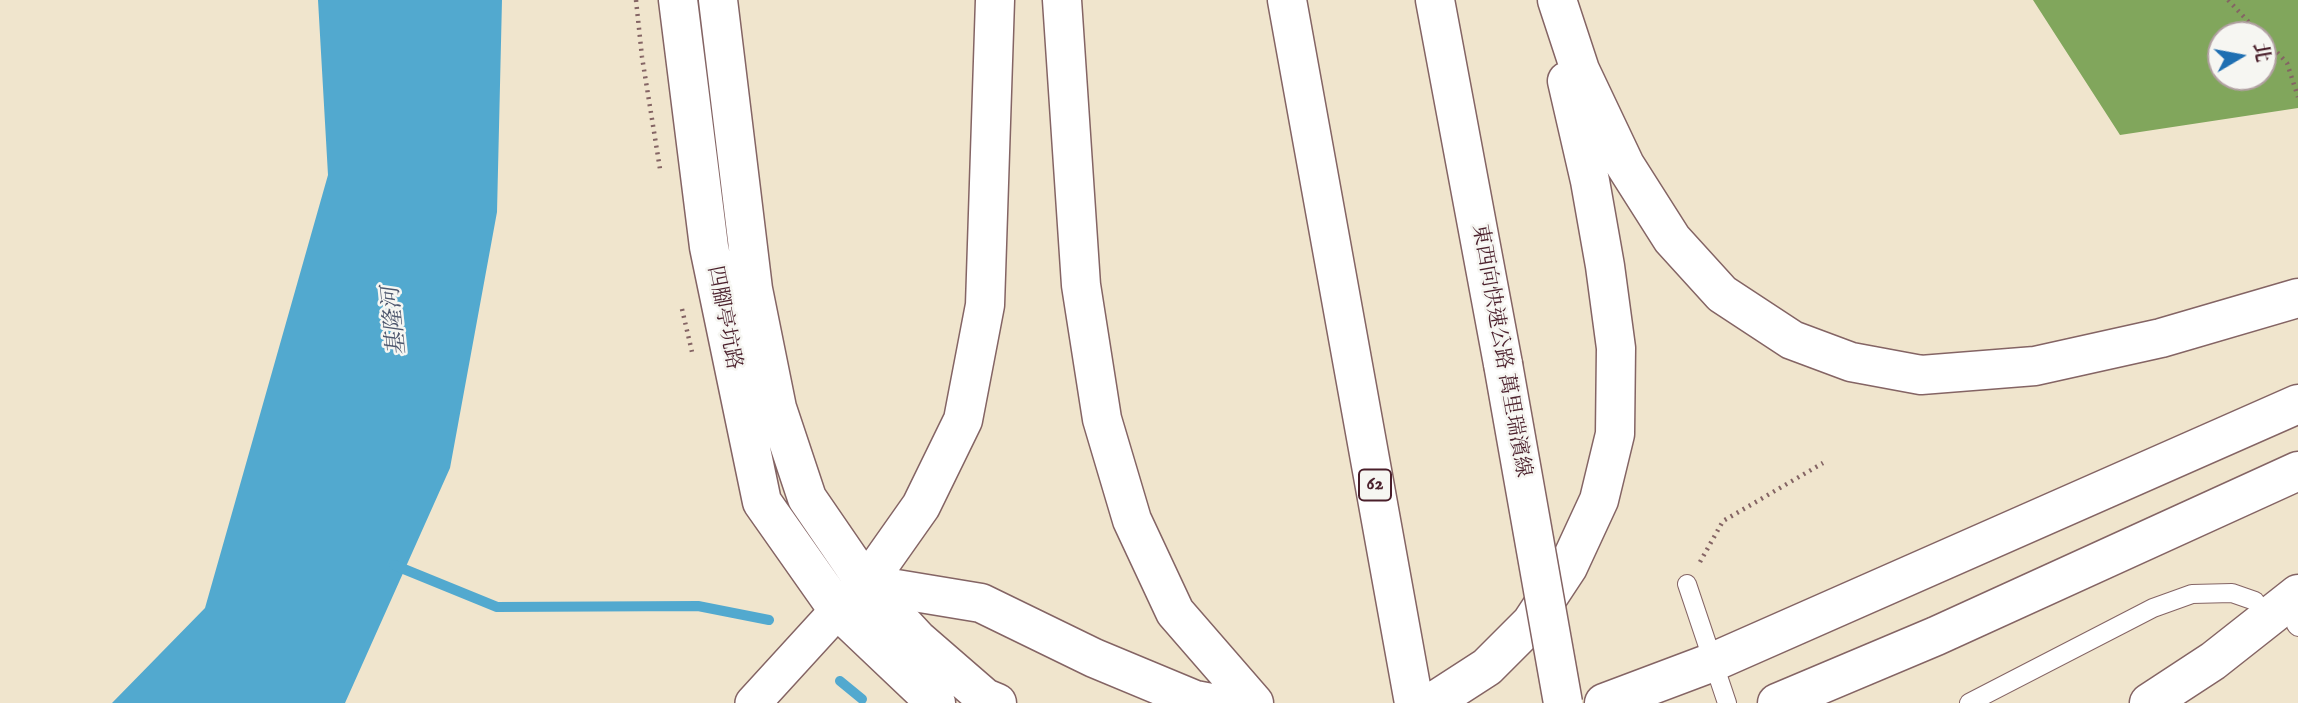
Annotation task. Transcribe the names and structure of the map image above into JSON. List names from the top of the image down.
{
  "streets": {
    "main road": ["四腳亭坑路", "東西向快速公路 萬里瑞濱線", "62"]
  },
  "water": ["基隆河"],
  "north": "right"
}
